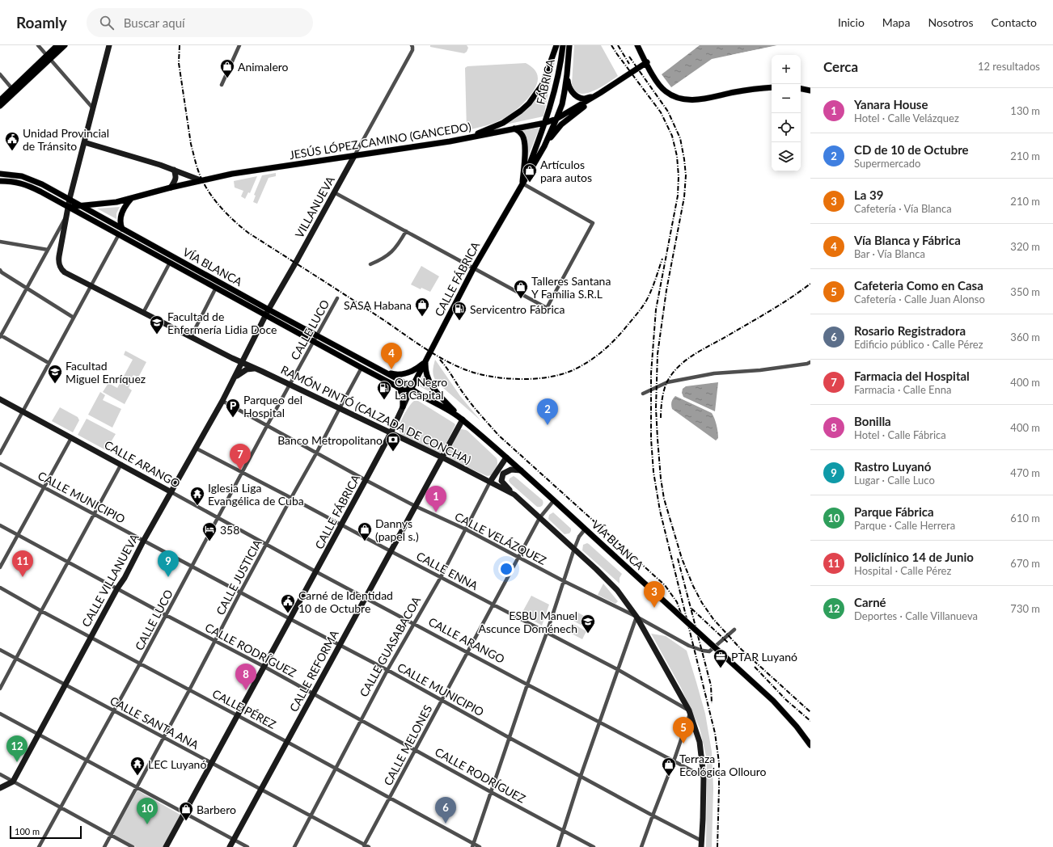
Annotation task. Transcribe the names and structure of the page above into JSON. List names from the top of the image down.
{
  "streets": {
    "main road": [
      "FÁBRICA",
      "JESÚS LÓPEZ CAMINO (GANCEDO)",
      "VÍA BLANCA",
      "CALLE FÁBRICA"
    ],
    "street": [
      "VILLANUEVA",
      "CALLE LUCO",
      "RAMÓN PINTÓ (CALZADA DE CONCHA)",
      "CALLE ARANGO",
      "CALLE MUNICIPIO",
      "CALLE VELÁZQUEZ",
      "CALLE ENNA",
      "CALLE JUSTICIA",
      "CALLE VILLANUEVA",
      "CALLE GUASABACOA",
      "CALLE RODRÍGUEZ",
      "CALLE REFORMA",
      "CALLE PÉREZ",
      "CALLE SANTA ANA",
      "CALLE MELONES"
    ]
  },
  "crossings": [
    ["FÁBRICA", "JESÚS LÓPEZ CAMINO (GANCEDO)"],
    ["FÁBRICA", "CALLE FÁBRICA"],
    ["JESÚS LÓPEZ CAMINO (GANCEDO)", "VILLANUEVA"],
    ["JESÚS LÓPEZ CAMINO (GANCEDO)", "CALLE FÁBRICA"],
    ["VILLANUEVA", "VÍA BLANCA"],
    ["VILLANUEVA", "RAMÓN PINTÓ (CALZADA DE CONCHA)"],
    ["VILLANUEVA", "CALLE VILLANUEVA"],
    ["VÍA BLANCA", "CALLE FÁBRICA"],
    ["VÍA BLANCA", "CALLE LUCO"],
    ["VÍA BLANCA", "RAMÓN PINTÓ (CALZADA DE CONCHA)"],
    ["VÍA BLANCA", "CALLE JUSTICIA"],
    ["VÍA BLANCA", "CALLE GUASABACOA"],
    ["VÍA BLANCA", "CALLE REFORMA"],
    ["VÍA BLANCA", "CALLE MELONES"],
    ["CALLE FÁBRICA", "RAMÓN PINTÓ (CALZADA DE CONCHA)"],
    ["CALLE FÁBRICA", "CALLE ARANGO"],
    ["CALLE FÁBRICA", "CALLE MUNICIPIO"],
    ["CALLE FÁBRICA", "CALLE VELÁZQUEZ"],
    ["CALLE FÁBRICA", "CALLE ENNA"],
    ["CALLE FÁBRICA", "CALLE RODRÍGUEZ"],
    ["CALLE FÁBRICA", "CALLE PÉREZ"],
    ["CALLE FÁBRICA", "CALLE SANTA ANA"],
    ["CALLE LUCO", "RAMÓN PINTÓ (CALZADA DE CONCHA)"],
    ["CALLE LUCO", "CALLE ARANGO"],
    ["CALLE LUCO", "CALLE MUNICIPIO"],
    ["CALLE LUCO", "CALLE VELÁZQUEZ"],
    ["CALLE LUCO", "CALLE ENNA"],
    ["CALLE LUCO", "CALLE RODRÍGUEZ"],
    ["CALLE LUCO", "CALLE PÉREZ"],
    ["CALLE LUCO", "CALLE SANTA ANA"],
    ["RAMÓN PINTÓ (CALZADA DE CONCHA)", "CALLE ARANGO"],
    ["RAMÓN PINTÓ (CALZADA DE CONCHA)", "CALLE MUNICIPIO"],
    ["RAMÓN PINTÓ (CALZADA DE CONCHA)", "CALLE VELÁZQUEZ"],
    ["RAMÓN PINTÓ (CALZADA DE CONCHA)", "CALLE ENNA"],
    ["RAMÓN PINTÓ (CALZADA DE CONCHA)", "CALLE JUSTICIA"],
    ["RAMÓN PINTÓ (CALZADA DE CONCHA)", "CALLE GUASABACOA"],
    ["RAMÓN PINTÓ (CALZADA DE CONCHA)", "CALLE REFORMA"],
    ["RAMÓN PINTÓ (CALZADA DE CONCHA)", "CALLE MELONES"],
    ["CALLE ARANGO", "CALLE JUSTICIA"],
    ["CALLE ARANGO", "CALLE VILLANUEVA"],
    ["CALLE ARANGO", "CALLE GUASABACOA"],
    ["CALLE ARANGO", "CALLE REFORMA"],
    ["CALLE ARANGO", "CALLE MELONES"],
    ["CALLE MUNICIPIO", "CALLE JUSTICIA"],
    ["CALLE MUNICIPIO", "CALLE VILLANUEVA"],
    ["CALLE MUNICIPIO", "CALLE GUASABACOA"],
    ["CALLE MUNICIPIO", "CALLE REFORMA"],
    ["CALLE MUNICIPIO", "CALLE MELONES"],
    ["CALLE VELÁZQUEZ", "CALLE JUSTICIA"],
    ["CALLE VELÁZQUEZ", "CALLE VILLANUEVA"],
    ["CALLE VELÁZQUEZ", "CALLE GUASABACOA"],
    ["CALLE VELÁZQUEZ", "CALLE REFORMA"],
    ["CALLE VELÁZQUEZ", "CALLE MELONES"],
    ["CALLE ENNA", "CALLE JUSTICIA"],
    ["CALLE ENNA", "CALLE VILLANUEVA"],
    ["CALLE ENNA", "CALLE GUASABACOA"],
    ["CALLE ENNA", "CALLE REFORMA"],
    ["CALLE ENNA", "CALLE MELONES"],
    ["CALLE JUSTICIA", "CALLE RODRÍGUEZ"],
    ["CALLE JUSTICIA", "CALLE PÉREZ"],
    ["CALLE JUSTICIA", "CALLE SANTA ANA"],
    ["CALLE VILLANUEVA", "CALLE RODRÍGUEZ"],
    ["CALLE VILLANUEVA", "CALLE PÉREZ"],
    ["CALLE VILLANUEVA", "CALLE SANTA ANA"],
    ["CALLE GUASABACOA", "CALLE RODRÍGUEZ"],
    ["CALLE GUASABACOA", "CALLE PÉREZ"],
    ["CALLE GUASABACOA", "CALLE SANTA ANA"],
    ["CALLE RODRÍGUEZ", "CALLE REFORMA"],
    ["CALLE RODRÍGUEZ", "CALLE MELONES"],
    ["CALLE REFORMA", "CALLE PÉREZ"],
    ["CALLE REFORMA", "CALLE SANTA ANA"],
    ["CALLE PÉREZ", "CALLE MELONES"],
    ["CALLE SANTA ANA", "CALLE MELONES"]
  ],
  "places": {
    "shop": [
      "Animalero",
      "Artículos para autos",
      "Talleres Santana Y Familia S.R.L",
      "SASA Habana",
      "Dannys (papel s.)",
      "Terraza Ecológica Ollouro",
      "Barbero"
    ],
    "public building": ["Unidad Provincial de Tránsito", "Carné de Identidad 10 de Octubre"],
    "fuel station": ["Servicentro Fábrica", "Oro Negro La Capital"],
    "school or university": ["Facultad de Enfermería Lidia Doce", "Facultad Miguel Enríquez", "ESBU Manuel Ascunce Doménech"],
    "parking": ["Parqueo del Hospital"],
    "bank": ["Banco Metropolitano"],
    "temple": ["Iglesia Liga Evangélica de Cuba", "LEC Luyanó"],
    "hotel": ["358"],
    "office": ["PTAR Luyanó"]
  },
  "scale_bar": "100 m",
  "page": {
    "header": "Roamly",
    "search": "Buscar aquí",
    "nav": [
      "Inicio",
      "Mapa",
      "Nosotros",
      "Contacto"
    ],
    "heading": ["Cerca", "12 resultados"],
    "map_buttons": ["+", "−"],
    "list": [
      {
        "mark": "1",
        "name": "Yanara House",
        "note": "Hotel · Calle Velázquez",
        "value": "130 m"
      },
      {
        "mark": "2",
        "name": "CD de 10 de Octubre",
        "note": "Supermercado",
        "value": "210 m"
      },
      {
        "mark": "3",
        "name": "La 39",
        "note": "Cafetería · Vía Blanca",
        "value": "210 m"
      },
      {
        "mark": "4",
        "name": "Vía Blanca y Fábrica",
        "note": "Bar · Vía Blanca",
        "value": "320 m"
      },
      {
        "mark": "5",
        "name": "Cafeteria Como en Casa",
        "note": "Cafetería · Calle Juan Alonso",
        "value": "350 m"
      },
      {
        "mark": "6",
        "name": "Rosario Registradora",
        "note": "Edificio público · Calle Pérez",
        "value": "360 m"
      },
      {
        "mark": "7",
        "name": "Farmacia del Hospital",
        "note": "Farmacia · Calle Enna",
        "value": "400 m"
      },
      {
        "mark": "8",
        "name": "Bonilla",
        "note": "Hotel · Calle Fábrica",
        "value": "400 m"
      },
      {
        "mark": "9",
        "name": "Rastro Luyanó",
        "note": "Lugar · Calle Luco",
        "value": "470 m"
      },
      {
        "mark": "10",
        "name": "Parque Fábrica",
        "note": "Parque · Calle Herrera",
        "value": "610 m"
      },
      {
        "mark": "11",
        "name": "Policlínico 14 de Junio",
        "note": "Hospital · Calle Pérez",
        "value": "670 m"
      },
      {
        "mark": "12",
        "name": "Carné",
        "note": "Deportes · Calle Villanueva",
        "value": "730 m"
      }
    ],
    "pins": [
      "4",
      "2",
      "7",
      "1",
      "9",
      "11",
      "3",
      "8",
      "5",
      "12",
      "6",
      "10"
    ],
    "scale": "100 m"
  }
}
